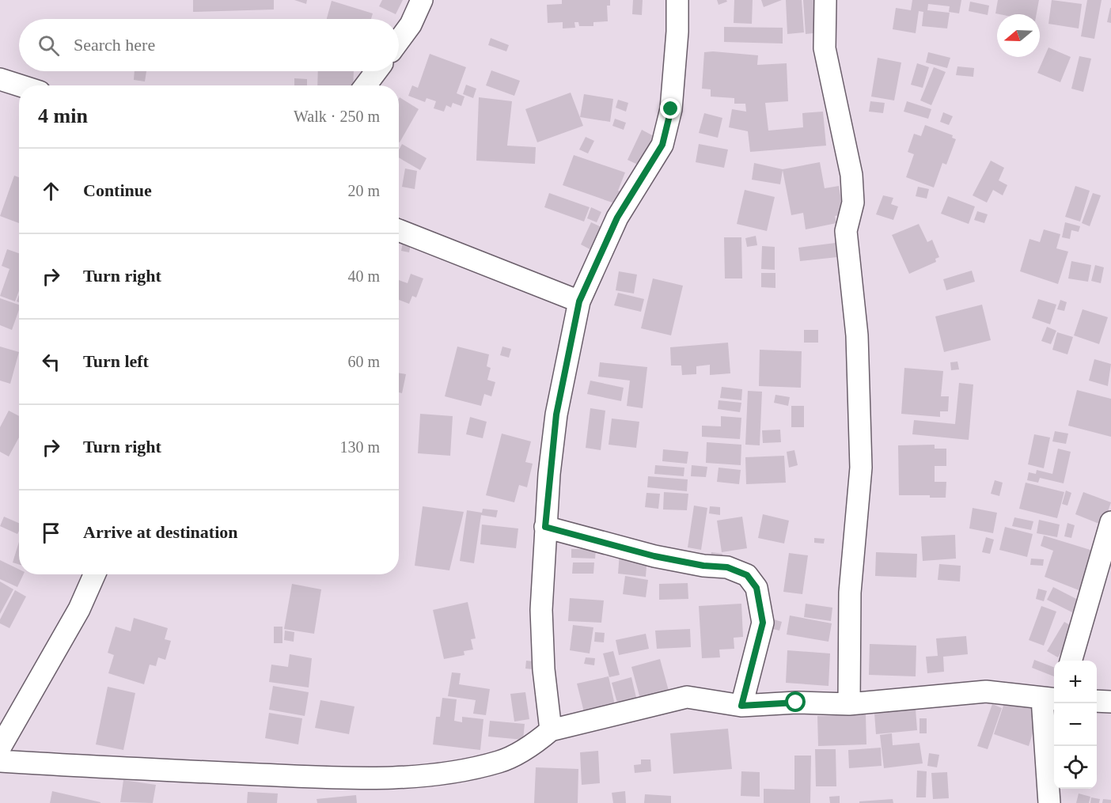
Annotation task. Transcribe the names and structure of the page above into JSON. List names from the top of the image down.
{
  "north": "left",
  "page": {
    "search": "Search here",
    "heading": ["4 min", "Walk · 250 m"],
    "list": [
      ["Continue", "20 m"],
      ["Turn right", "40 m"],
      ["Turn left", "60 m"],
      ["Turn right", "130 m"],
      "Arrive at destination"
    ],
    "map_buttons": ["+", "−"]
  }
}
